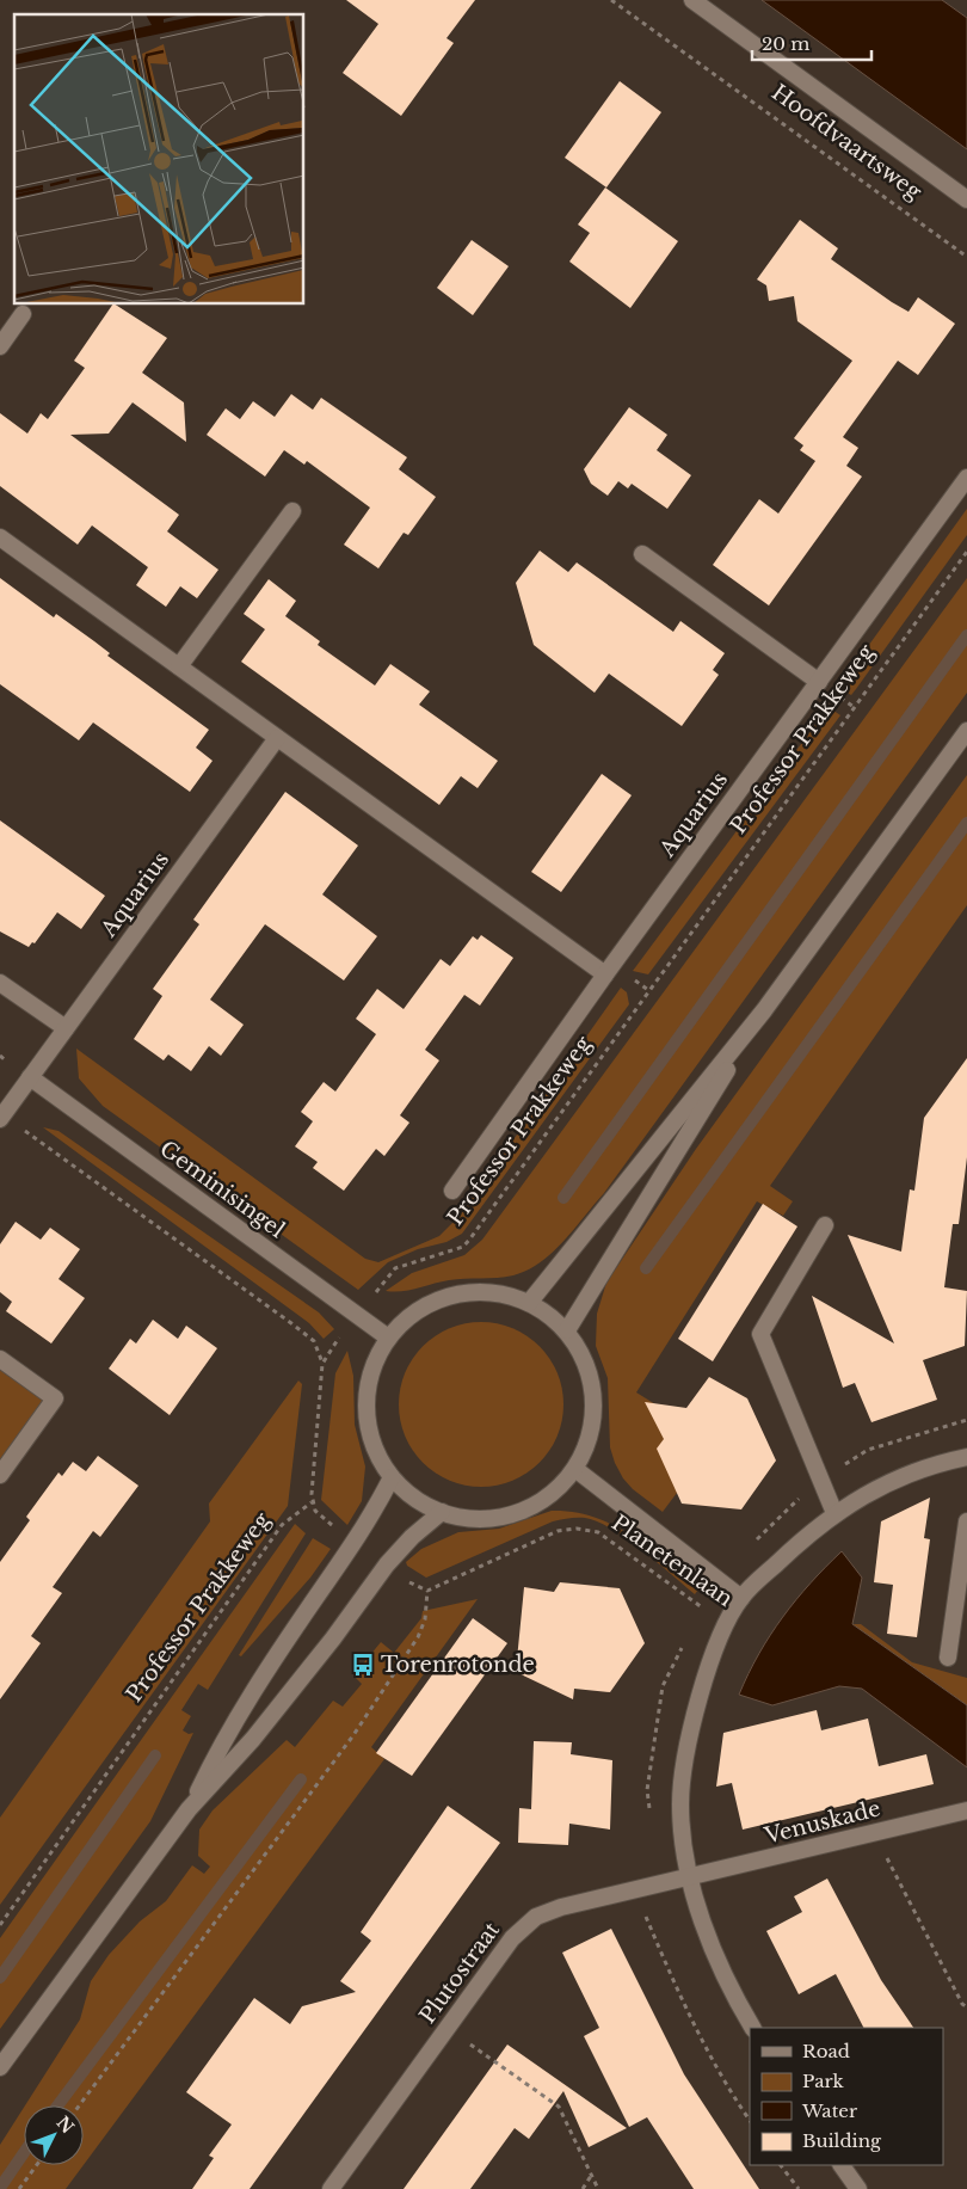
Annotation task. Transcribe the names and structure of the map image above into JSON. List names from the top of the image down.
{
  "streets": {
    "street": [
      "Hoofdvaartsweg",
      "Aquarius",
      "Geminisingel",
      "Planetenlaan",
      "Venuskade",
      "Plutostraat"
    ],
    "path": ["Professor Prakkeweg"]
  },
  "crossings": [
    ["Professor Prakkeweg", "Geminisingel"],
    ["Aquarius", "Geminisingel"],
    ["Planetenlaan", "Venuskade"],
    ["Planetenlaan", "Plutostraat"],
    ["Venuskade", "Plutostraat"]
  ],
  "places": {
    "bus stop": ["Torenrotonde"]
  },
  "legend": [
    "Road",
    "Park",
    "Water",
    "Building"
  ],
  "scale_bar": "20 m",
  "north": "top right"
}
